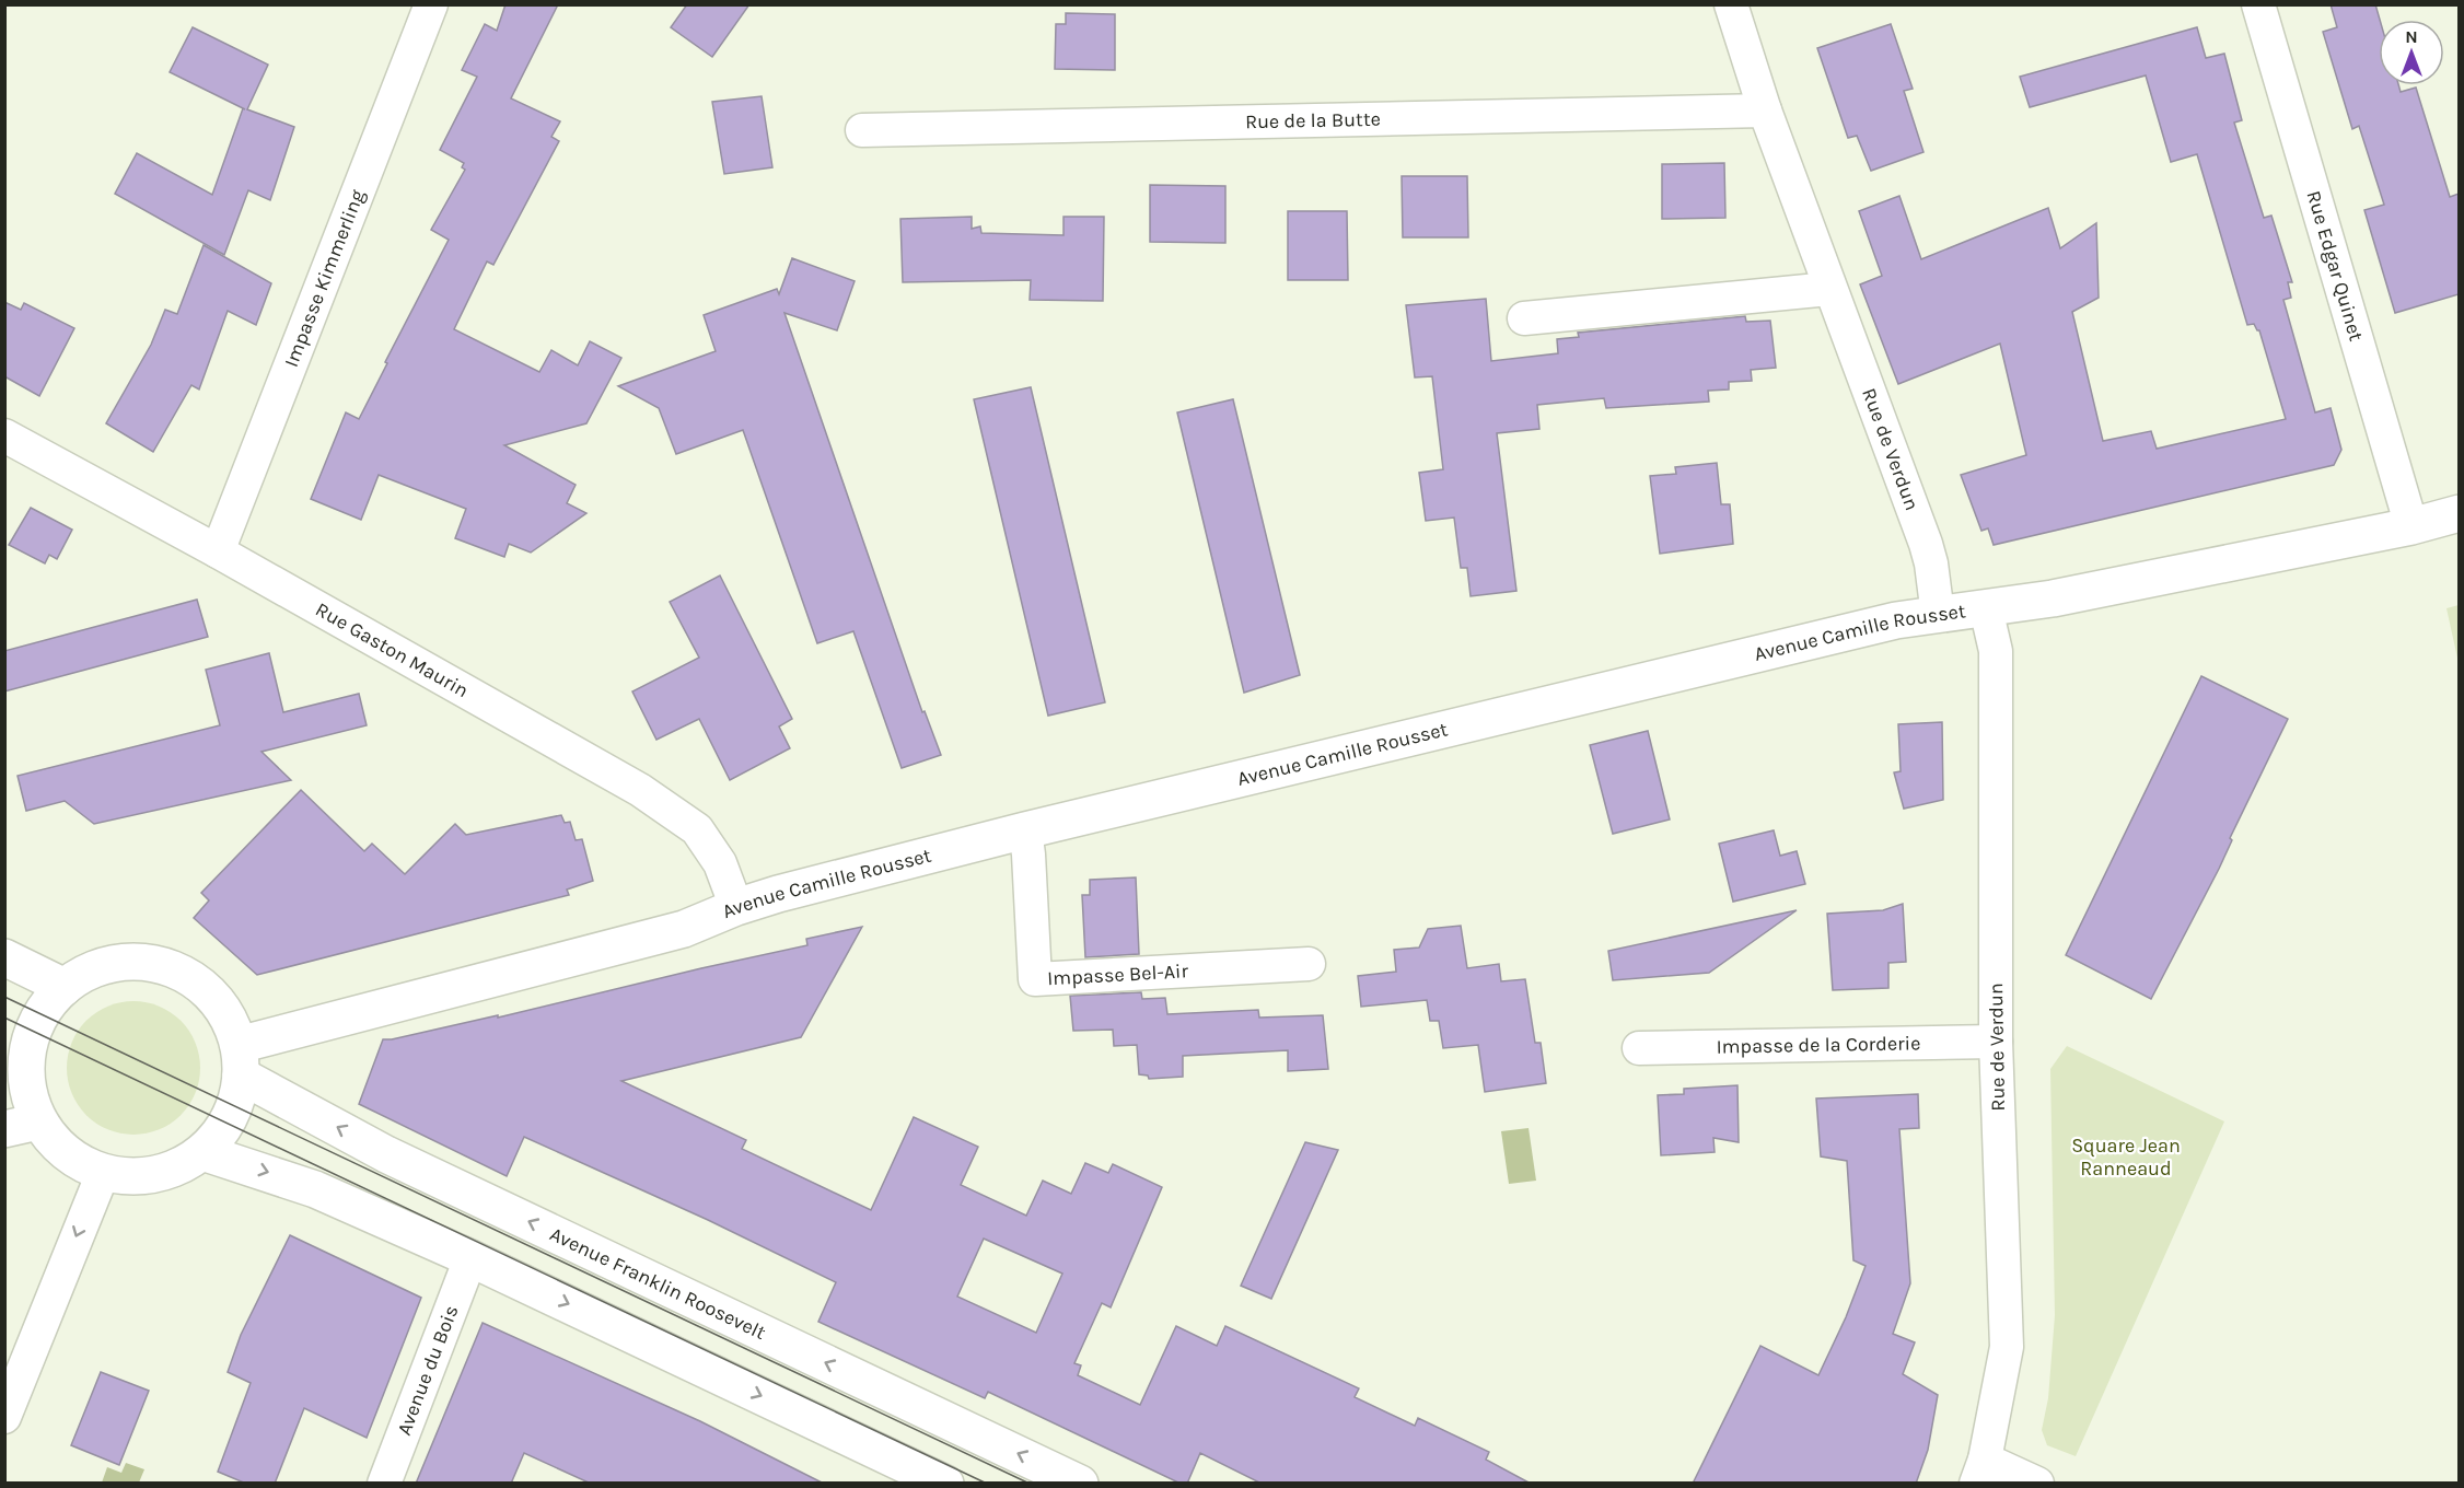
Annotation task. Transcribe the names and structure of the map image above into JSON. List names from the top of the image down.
{
  "streets": {
    "main road": ["Avenue Camille Rousset", "Avenue Franklin Roosevelt"],
    "street": [
      "Rue de la Butte",
      "Rue Edgar Quinet",
      "Impasse Kimmerling",
      "Rue de Verdun",
      "Rue Gaston Maurin",
      "Impasse Bel-Air",
      "Impasse de la Corderie",
      "Avenue du Bois"
    ]
  },
  "crossings": [
    ["Rue de la Butte", "Rue de Verdun"],
    ["Rue Edgar Quinet", "Avenue Camille Rousset"],
    ["Impasse Kimmerling", "Rue Gaston Maurin"],
    ["Rue de Verdun", "Avenue Camille Rousset"],
    ["Rue de Verdun", "Impasse de la Corderie"],
    ["Avenue Camille Rousset", "Rue Gaston Maurin"],
    ["Avenue Camille Rousset", "Impasse Bel-Air"],
    ["Avenue Camille Rousset", "Avenue Franklin Roosevelt"]
  ],
  "parks": ["Square Jean Ranneaud"],
  "north": "top"
}
